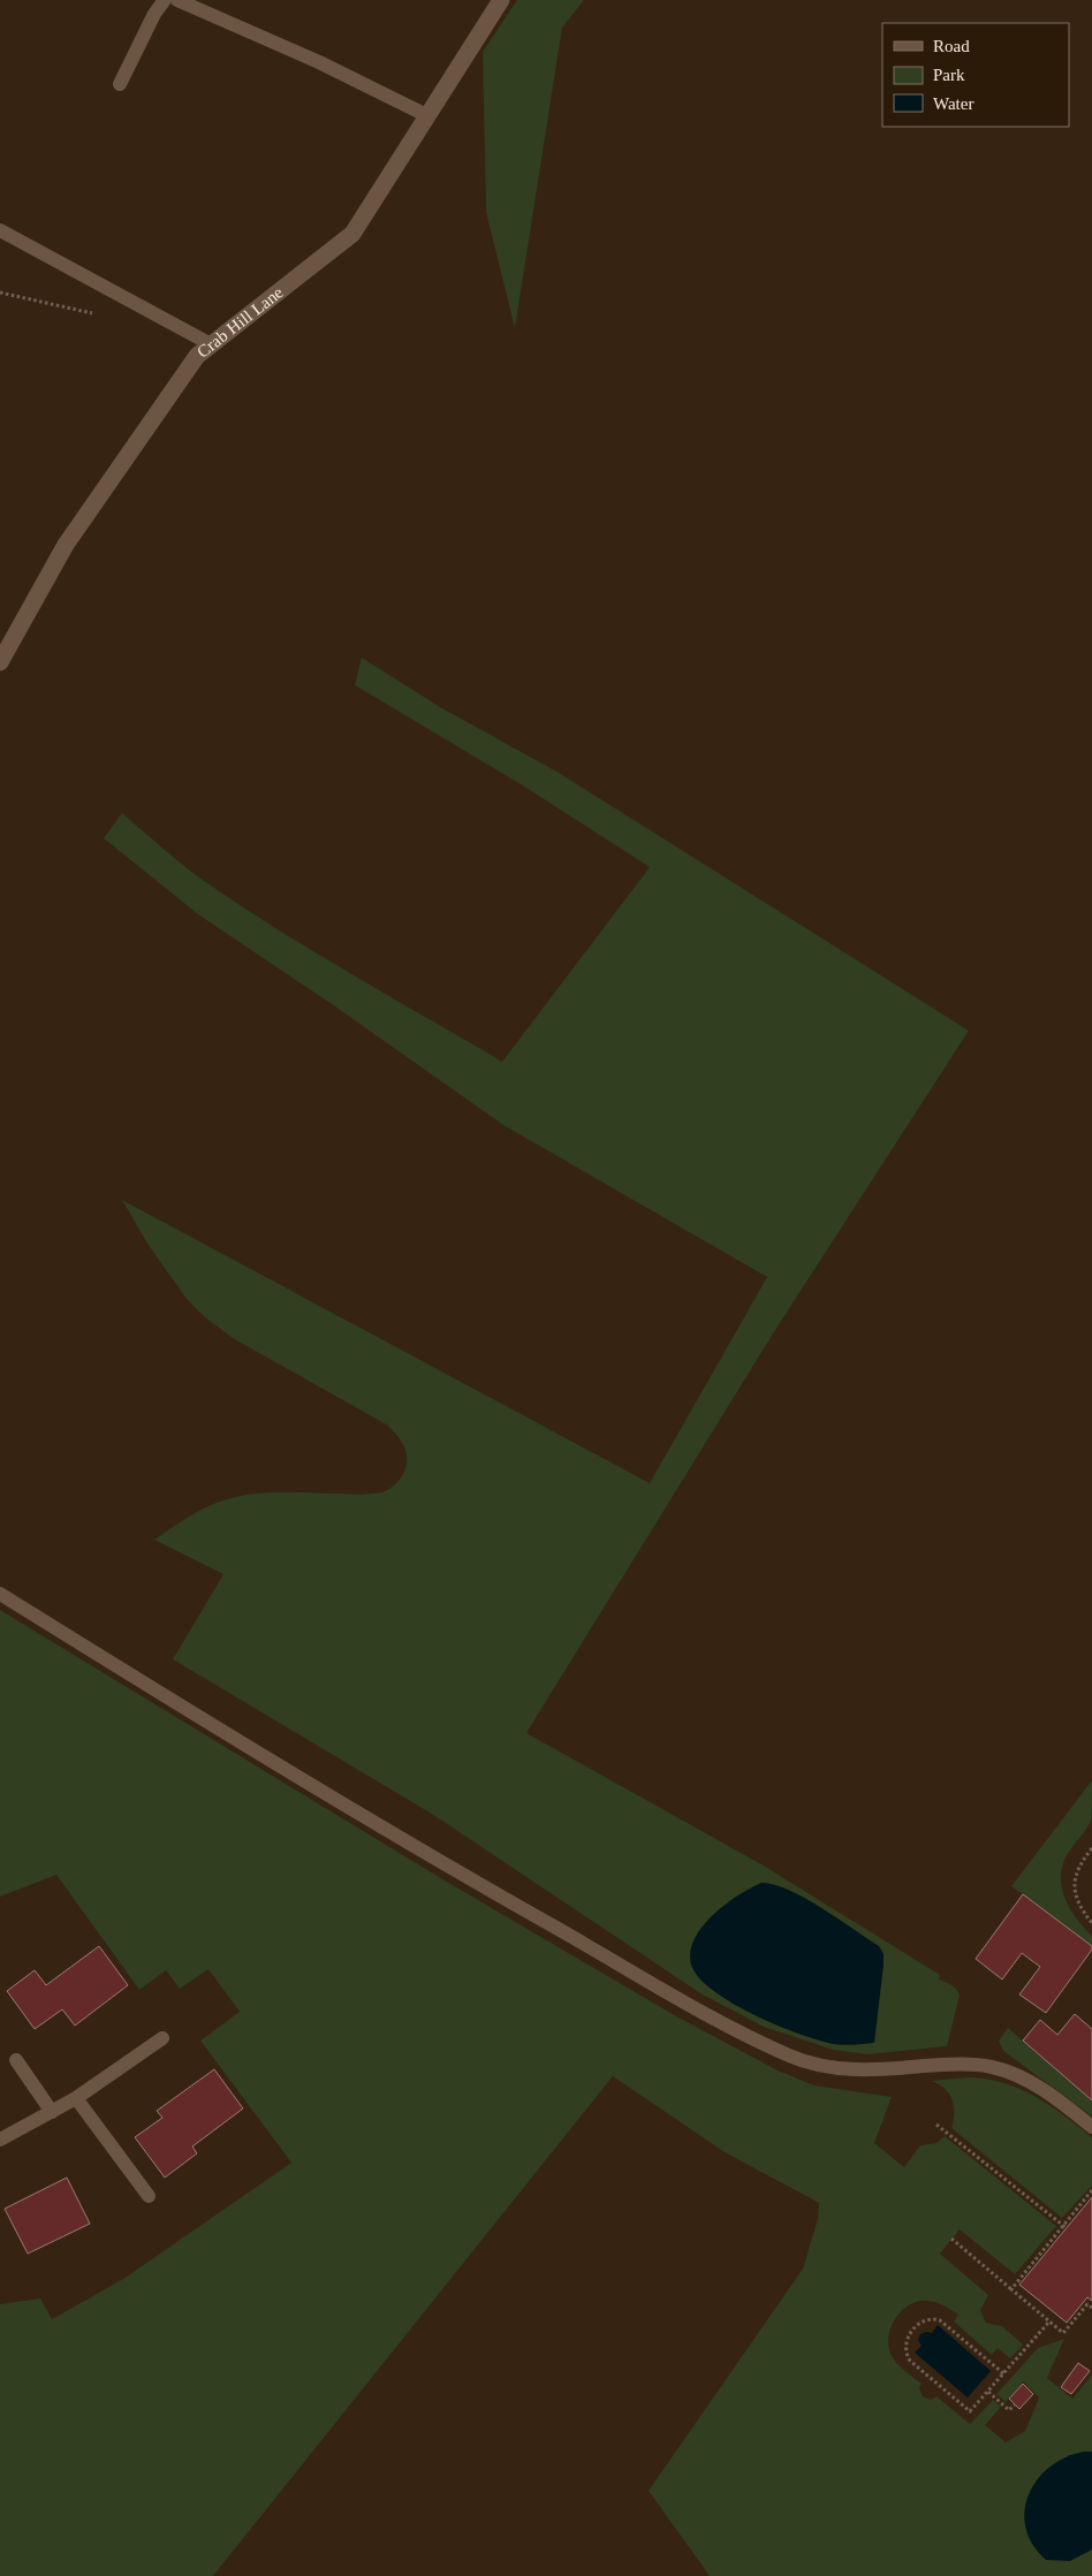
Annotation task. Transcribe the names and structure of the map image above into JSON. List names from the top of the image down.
{
  "streets": {
    "street": ["Crab Hill Lane"]
  },
  "legend": ["Road", "Park", "Water"]
}
